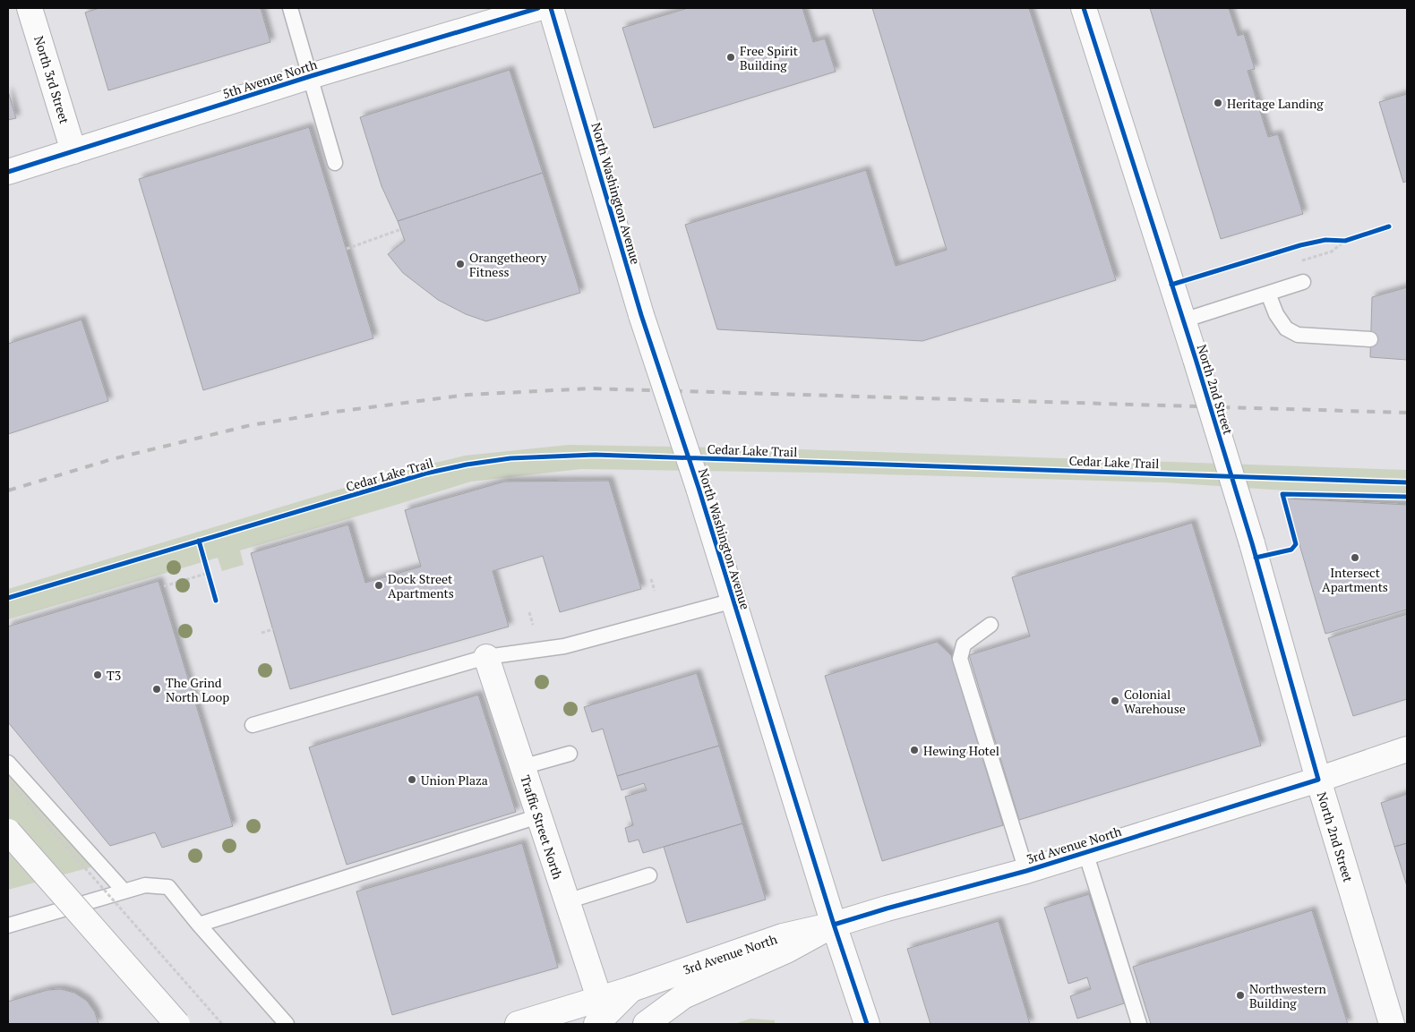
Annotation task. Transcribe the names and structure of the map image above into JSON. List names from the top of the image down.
{
  "streets": {
    "main road": [
      "5th Avenue North",
      "North 3rd Street",
      "North Washington Avenue",
      "North 2nd Street",
      "Traffic Street North",
      "3rd Avenue North"
    ],
    "cycle path": ["Cedar Lake Trail"]
  },
  "crossings": [
    ["5th Avenue North", "North 3rd Street"],
    ["North Washington Avenue", "3rd Avenue North"],
    ["North 2nd Street", "3rd Avenue North"],
    ["Traffic Street North", "3rd Avenue North"]
  ],
  "places": [
    "Free Spirit Building",
    "Heritage Landing",
    "Orangetheory Fitness",
    "Intersect Apartments",
    "Dock Street Apartments",
    "T3",
    "The Grind North Loop",
    "Colonial Warehouse",
    "Hewing Hotel",
    "Union Plaza",
    "Northwestern Building"
  ]
}
